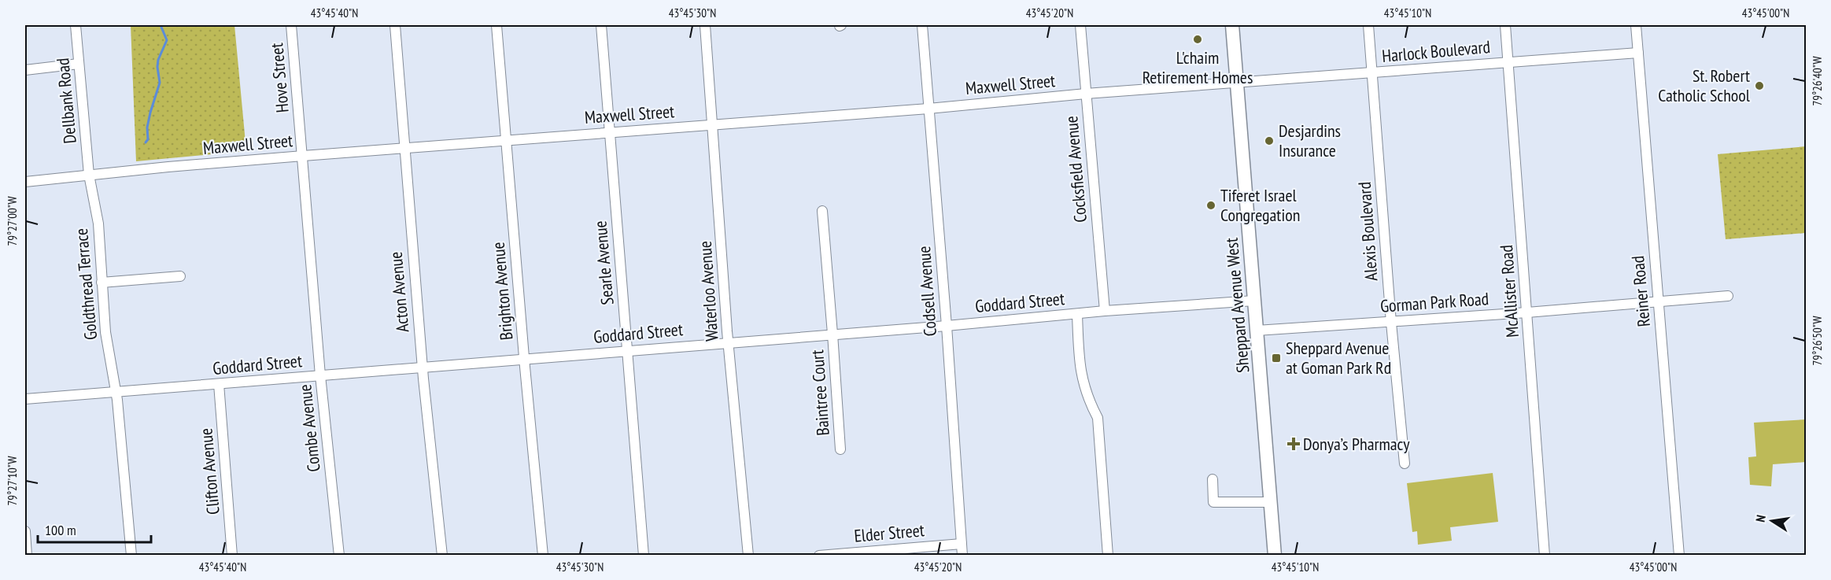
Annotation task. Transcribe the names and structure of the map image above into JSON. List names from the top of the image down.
{
  "streets": {
    "main road": ["Sheppard Avenue West"],
    "street": [
      "Harlock Boulevard",
      "Hove Street",
      "Maxwell Street",
      "Dellbank Road",
      "Cocksfield Avenue",
      "Alexis Boulevard",
      "Searle Avenue",
      "Goldthread Terrace",
      "Brighton Avenue",
      "Waterloo Avenue",
      "Codsell Avenue",
      "McAllister Road",
      "Reiner Road",
      "Acton Avenue",
      "Goddard Street",
      "Gorman Park Road",
      "Baintree Court",
      "Combe Avenue",
      "Clifton Avenue",
      "Elder Street"
    ]
  },
  "crossings": [
    ["Harlock Boulevard", "Maxwell Street"],
    ["Harlock Boulevard", "Alexis Boulevard"],
    ["Harlock Boulevard", "McAllister Road"],
    ["Harlock Boulevard", "Reiner Road"],
    ["Harlock Boulevard", "Sheppard Avenue West"],
    ["Hove Street", "Maxwell Street"],
    ["Hove Street", "Combe Avenue"],
    ["Maxwell Street", "Dellbank Road"],
    ["Maxwell Street", "Cocksfield Avenue"],
    ["Maxwell Street", "Searle Avenue"],
    ["Maxwell Street", "Goldthread Terrace"],
    ["Maxwell Street", "Brighton Avenue"],
    ["Maxwell Street", "Waterloo Avenue"],
    ["Maxwell Street", "Codsell Avenue"],
    ["Maxwell Street", "Acton Avenue"],
    ["Maxwell Street", "Sheppard Avenue West"],
    ["Maxwell Street", "Combe Avenue"],
    ["Dellbank Road", "Goldthread Terrace"],
    ["Cocksfield Avenue", "Goddard Street"],
    ["Alexis Boulevard", "Gorman Park Road"],
    ["Searle Avenue", "Goddard Street"],
    ["Goldthread Terrace", "Goddard Street"],
    ["Brighton Avenue", "Goddard Street"],
    ["Waterloo Avenue", "Goddard Street"],
    ["Codsell Avenue", "Goddard Street"],
    ["Codsell Avenue", "Elder Street"],
    ["McAllister Road", "Gorman Park Road"],
    ["Reiner Road", "Gorman Park Road"],
    ["Acton Avenue", "Goddard Street"],
    ["Goddard Street", "Sheppard Avenue West"],
    ["Goddard Street", "Baintree Court"],
    ["Goddard Street", "Combe Avenue"],
    ["Goddard Street", "Clifton Avenue"],
    ["Gorman Park Road", "Sheppard Avenue West"]
  ],
  "places": {
    "other": [
      "L'chaim Retirement Homes",
      "St. Robert Catholic School",
      "Desjardins Insurance",
      "Tiferet Israel Congregation"
    ],
    "transit": ["Sheppard Avenue at Goman Park Rd"],
    "health": ["Donya’s Pharmacy"]
  },
  "scale_bar": "100 m",
  "north": "left",
  "coordinates": [
    "43°45'40\"N",
    "43°45'30\"N",
    "43°45'20\"N",
    "43°45'10\"N",
    "43°45'00\"N",
    "79°26'40\"W",
    "79°27'00\"W",
    "79°26'50\"W",
    "79°27'10\"W"
  ]
}
